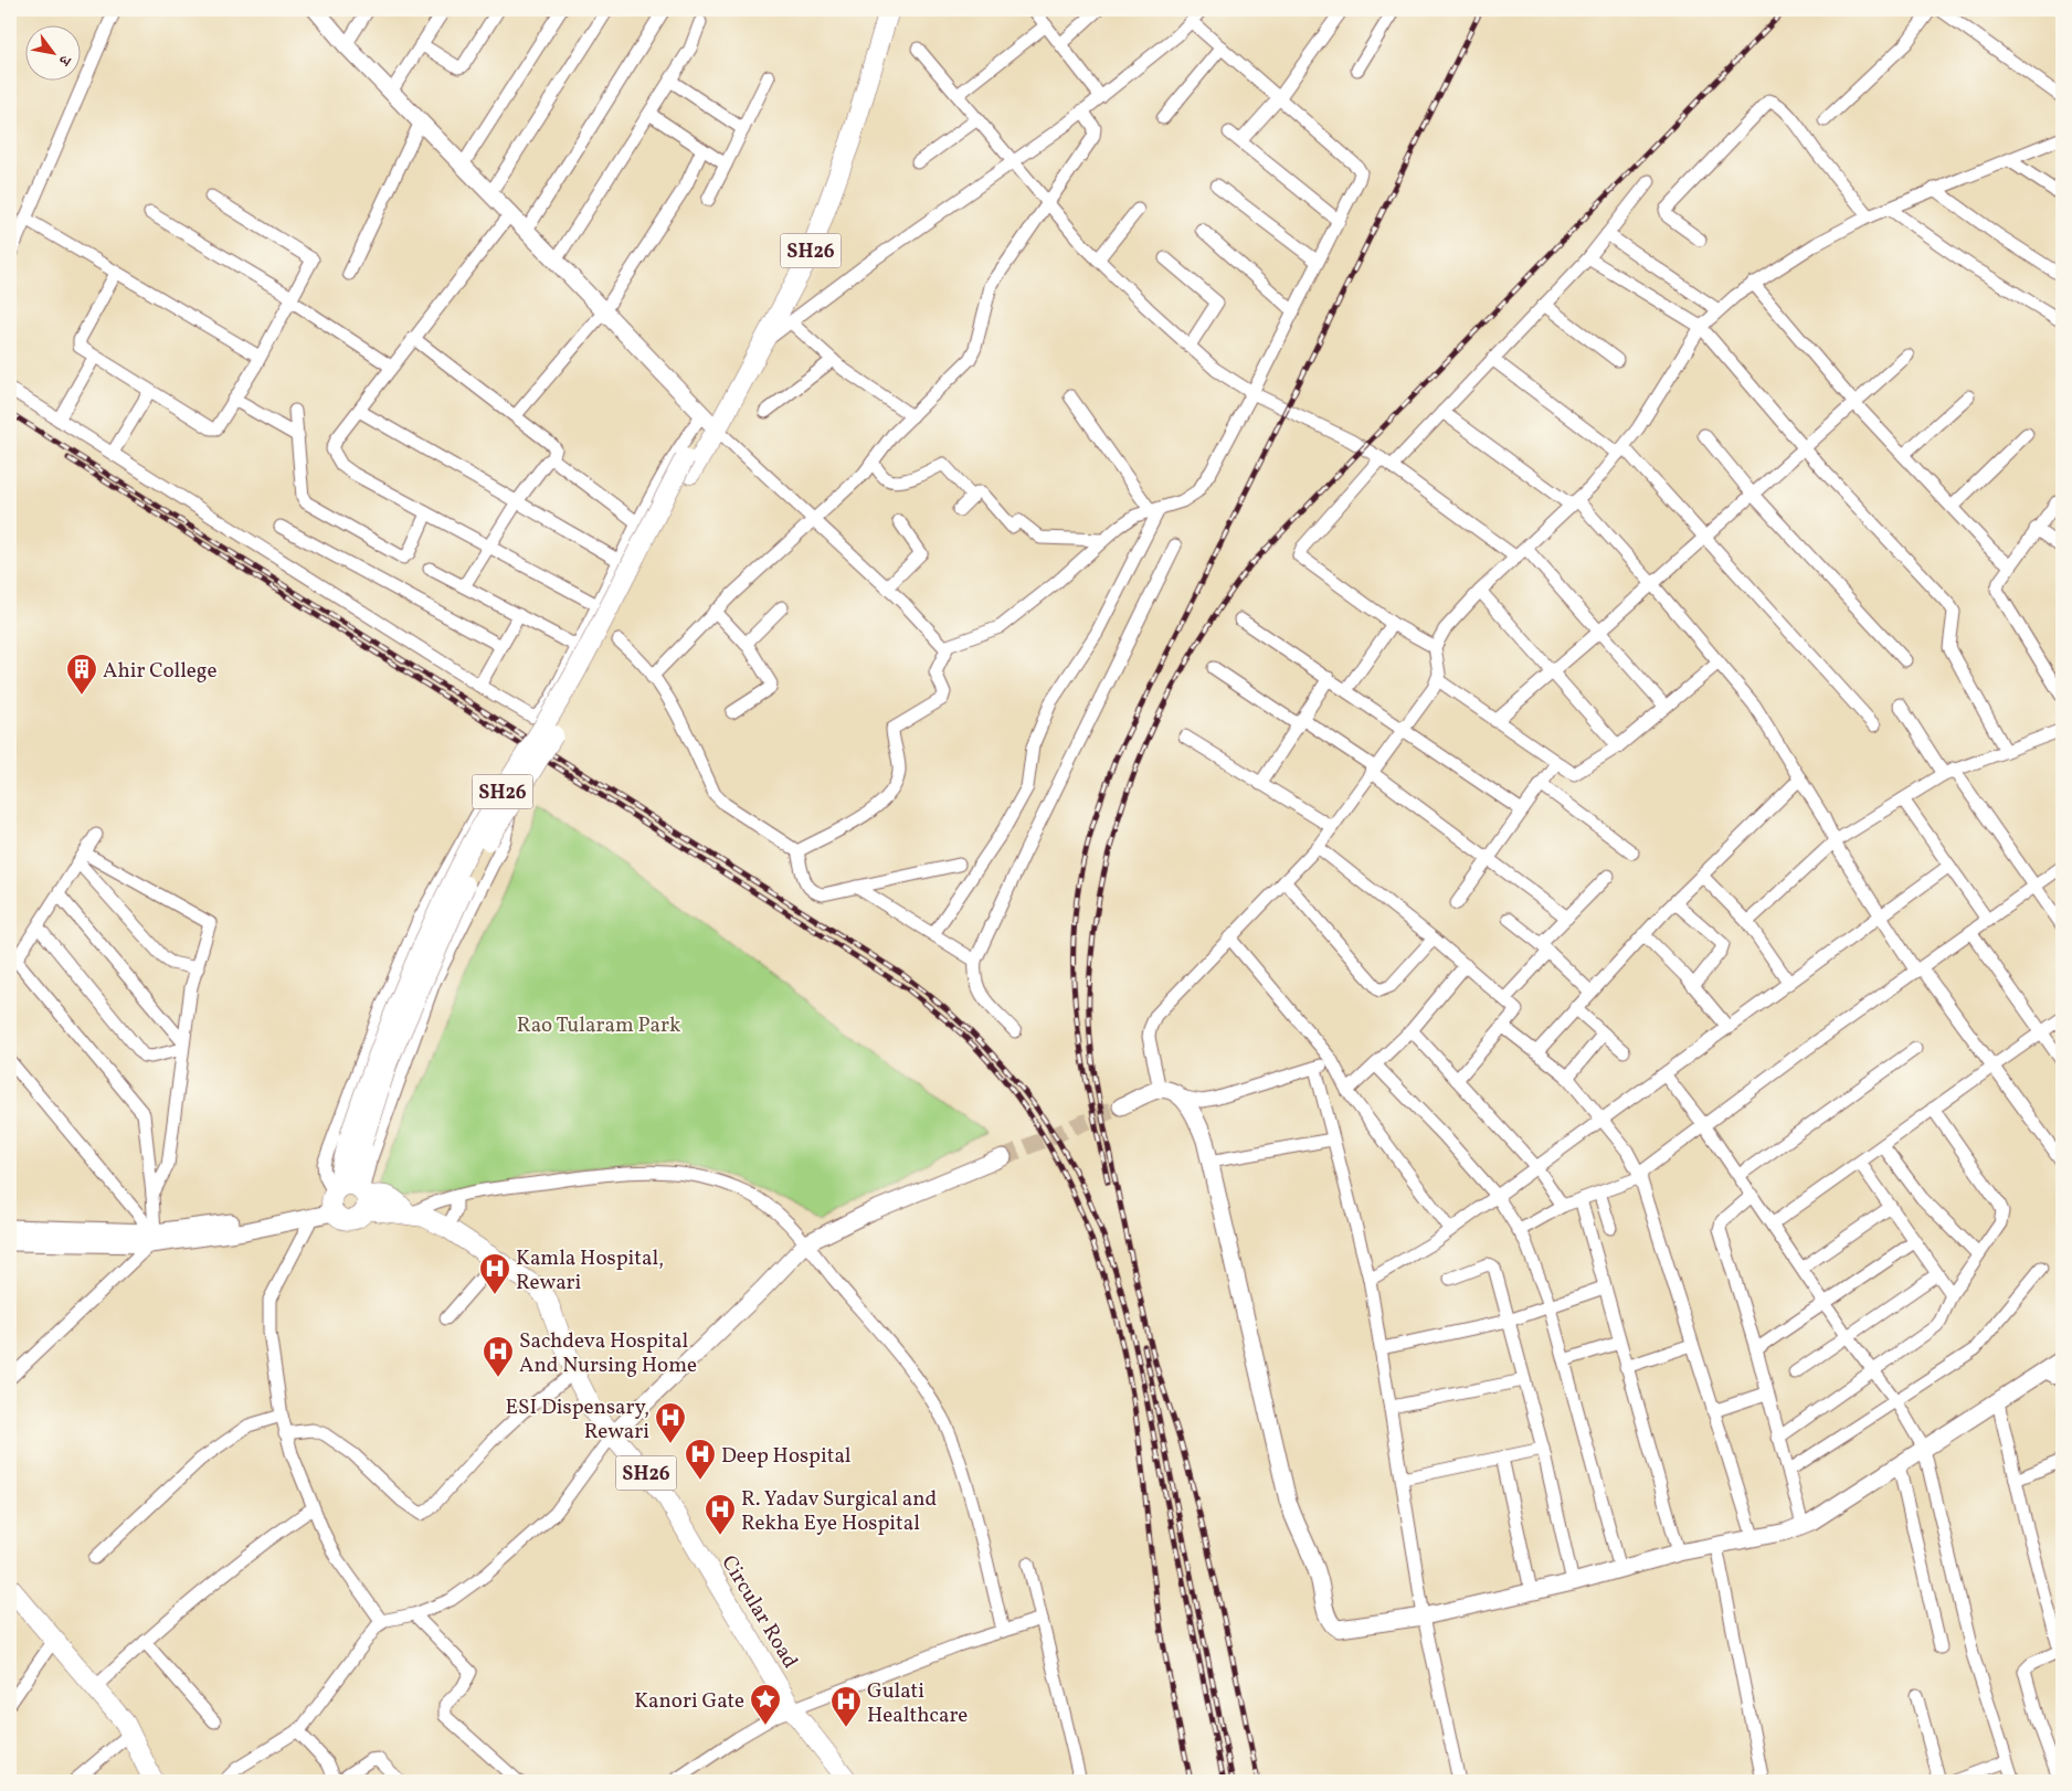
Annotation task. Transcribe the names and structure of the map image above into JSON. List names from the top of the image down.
{
  "streets": {
    "main road": ["SH26", "Circular Road"]
  },
  "parks": ["Rao Tularam Park"],
  "places": {
    "building": ["Ahir College"],
    "hospital": [
      "Kamla Hospital, Rewari",
      "Sachdeva Hospital And Nursing Home",
      "ESI Dispensary, Rewari",
      "Deep Hospital",
      "R. Yadav Surgical and Rekha Eye Hospital",
      "Gulati Healthcare"
    ],
    "place": ["Kanori Gate"]
  },
  "north": "bottom right"
}
